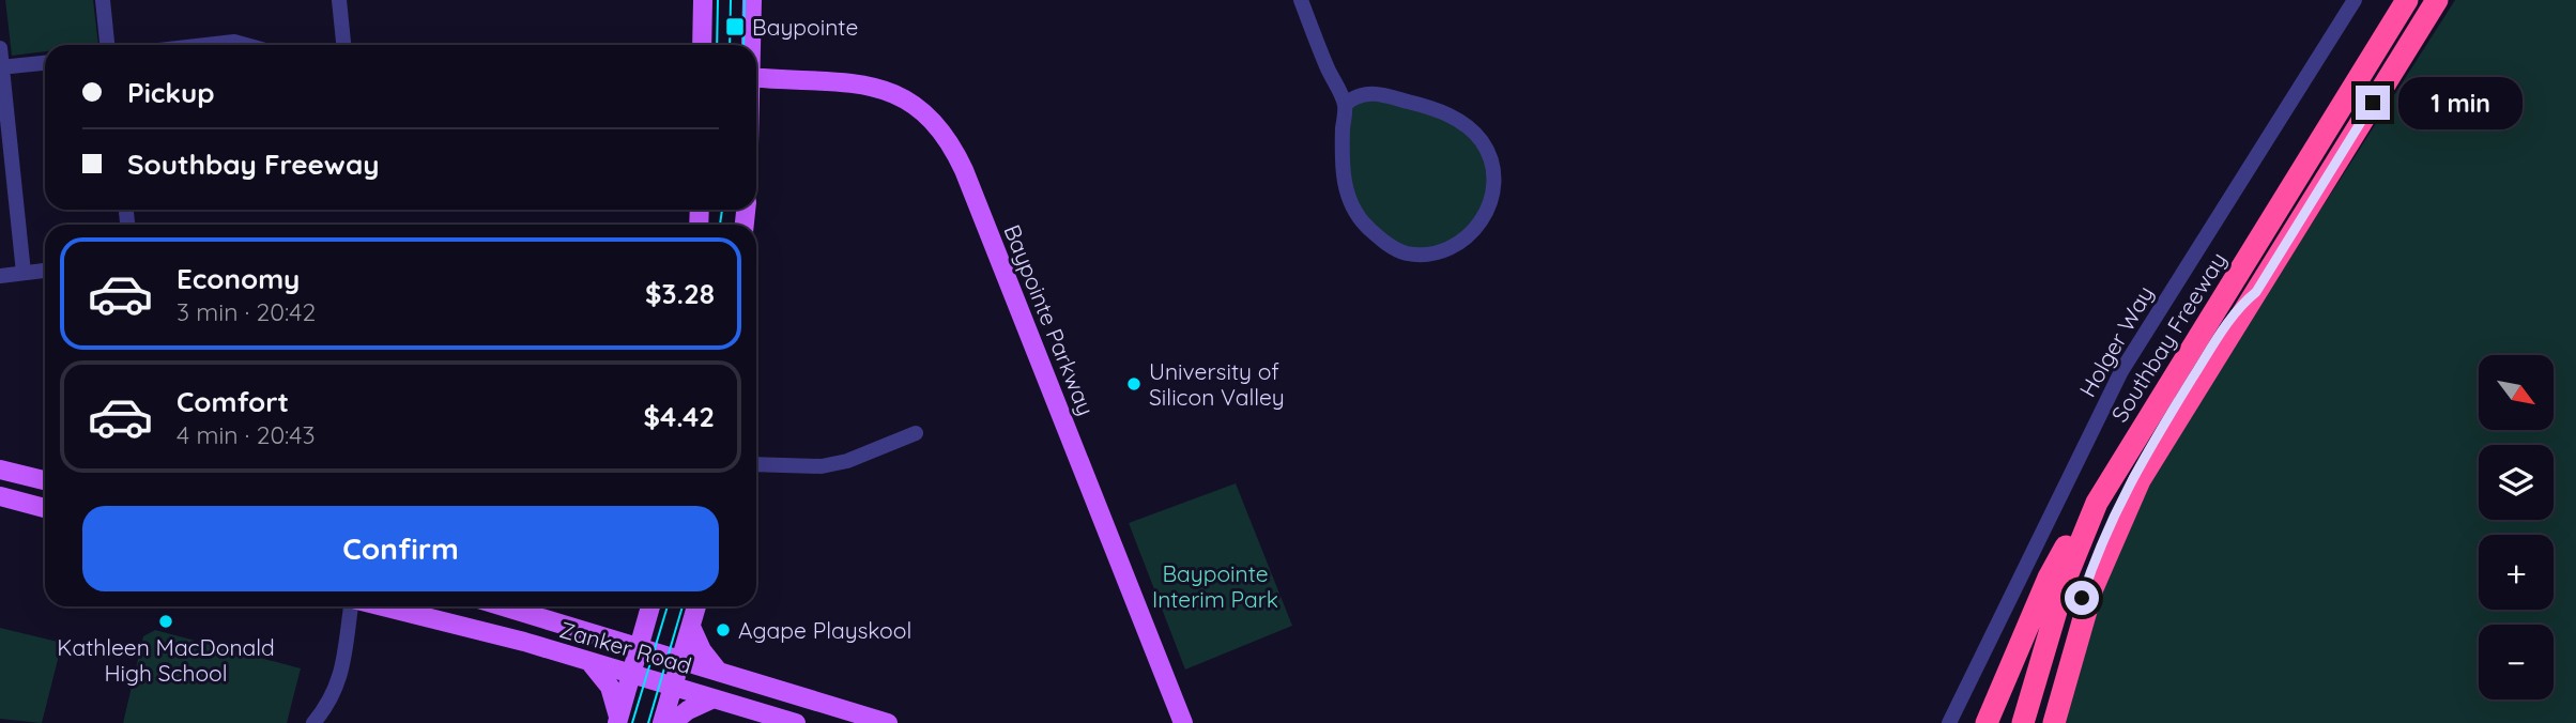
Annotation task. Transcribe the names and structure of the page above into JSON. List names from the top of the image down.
{
  "streets": {
    "highway": ["Southbay Freeway"],
    "main road": ["Baypointe Parkway", "Zanker Road"],
    "street": ["Holger Way"]
  },
  "parks": ["Baypointe Interim Park"],
  "places": {
    "transit": ["Baypointe"],
    "other": ["University of Silicon Valley", "Kathleen MacDonald High School", "Agape Playskool"]
  },
  "north": "bottom right",
  "page": {
    "banner": ["Pickup", "Southbay Freeway"],
    "bubble": "1 min",
    "list": [
      {
        "name": "Economy",
        "note": "3 min · 20:42",
        "value": "$3.28"
      },
      {
        "name": "Comfort",
        "note": "4 min · 20:43",
        "value": "$4.42"
      }
    ],
    "map_buttons": ["+", "−"],
    "buttons": "Confirm"
  }
}
